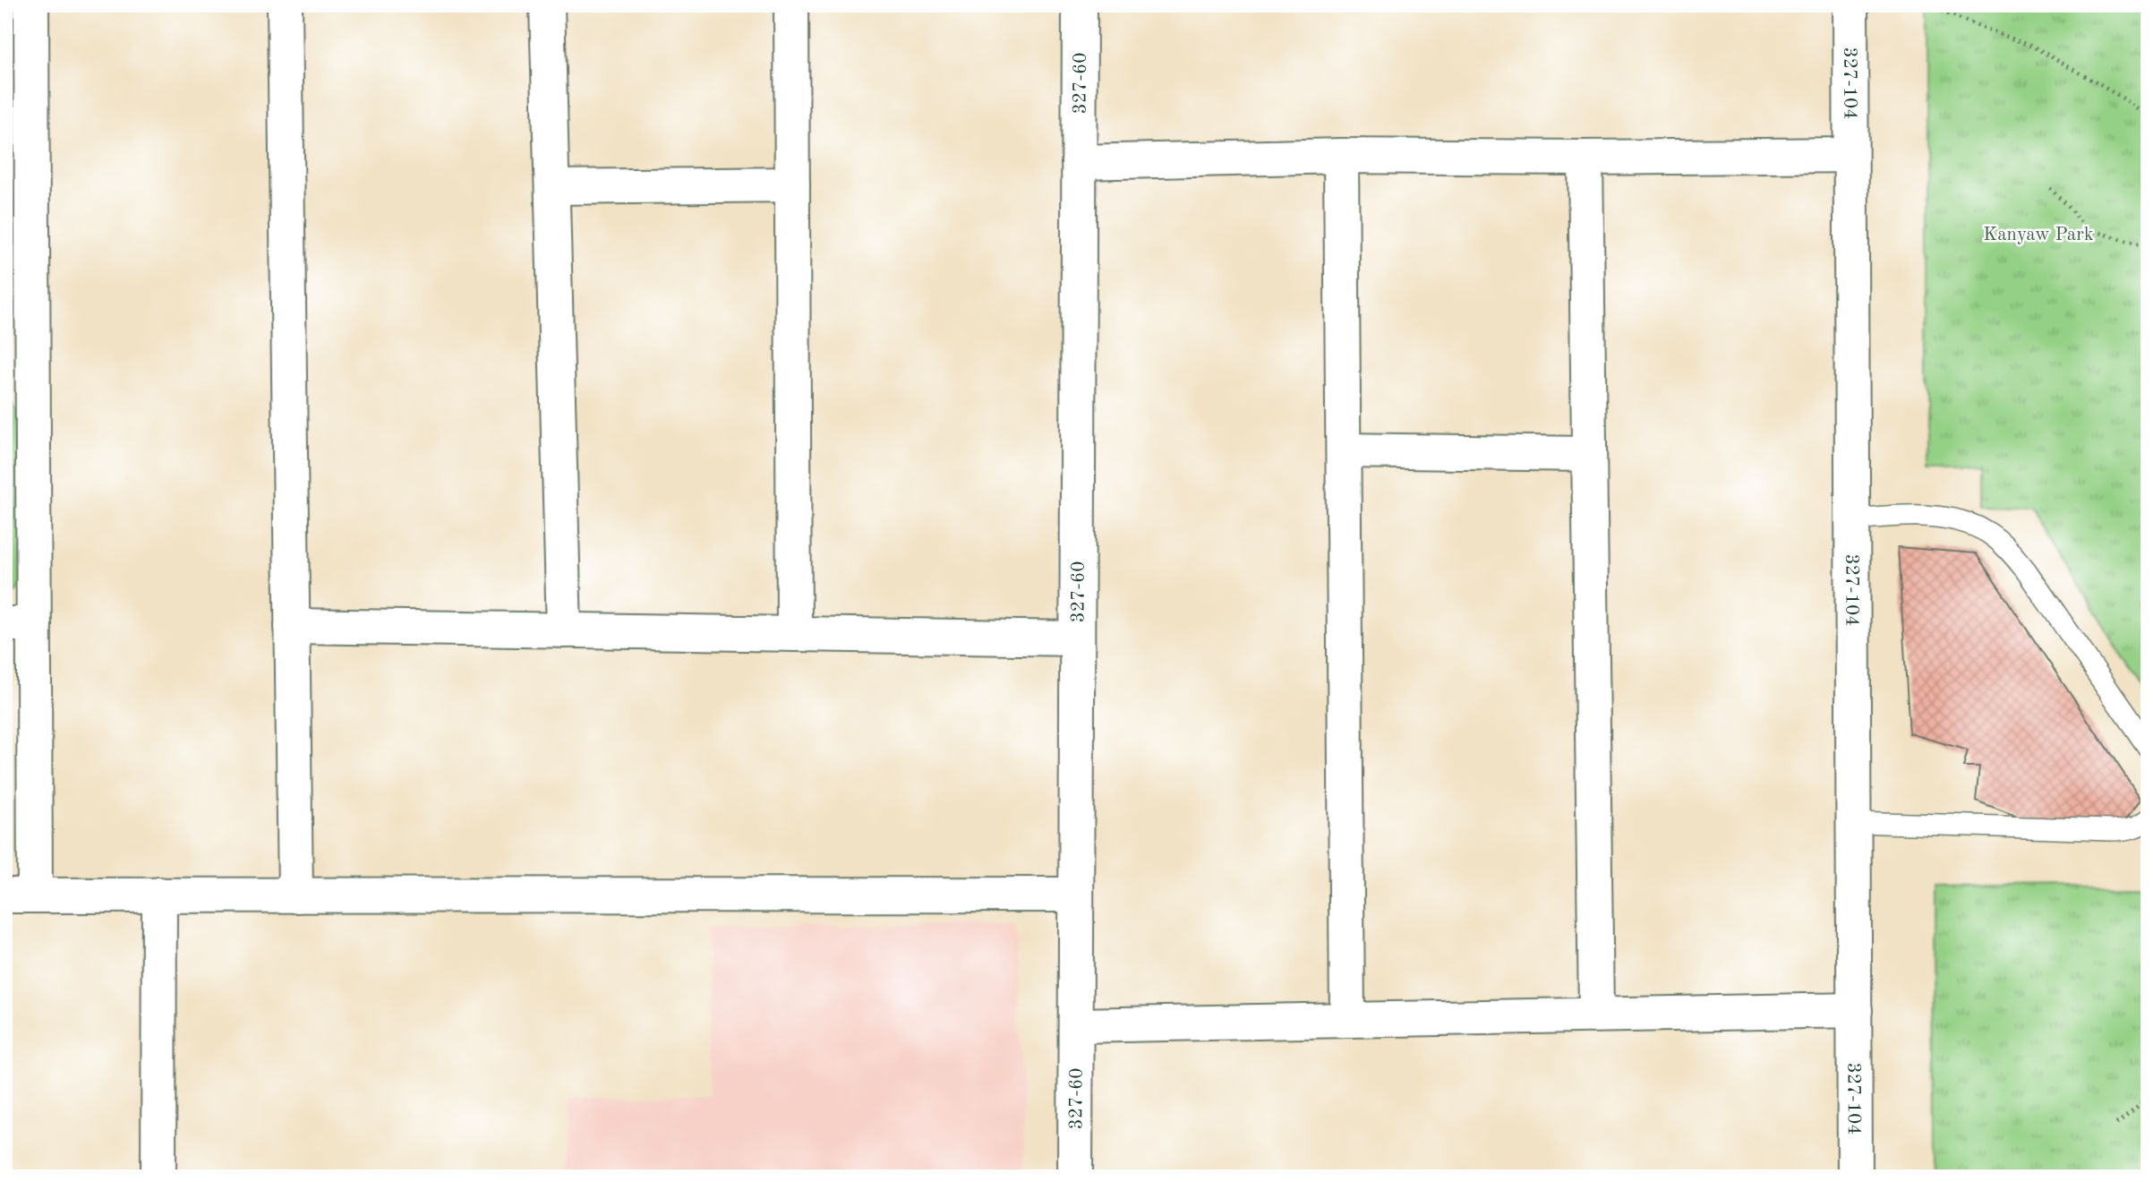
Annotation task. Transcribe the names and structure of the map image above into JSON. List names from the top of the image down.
{
  "streets": {
    "street": ["327-60", "327-104"]
  },
  "parks": ["Kanyaw Park"]
}
